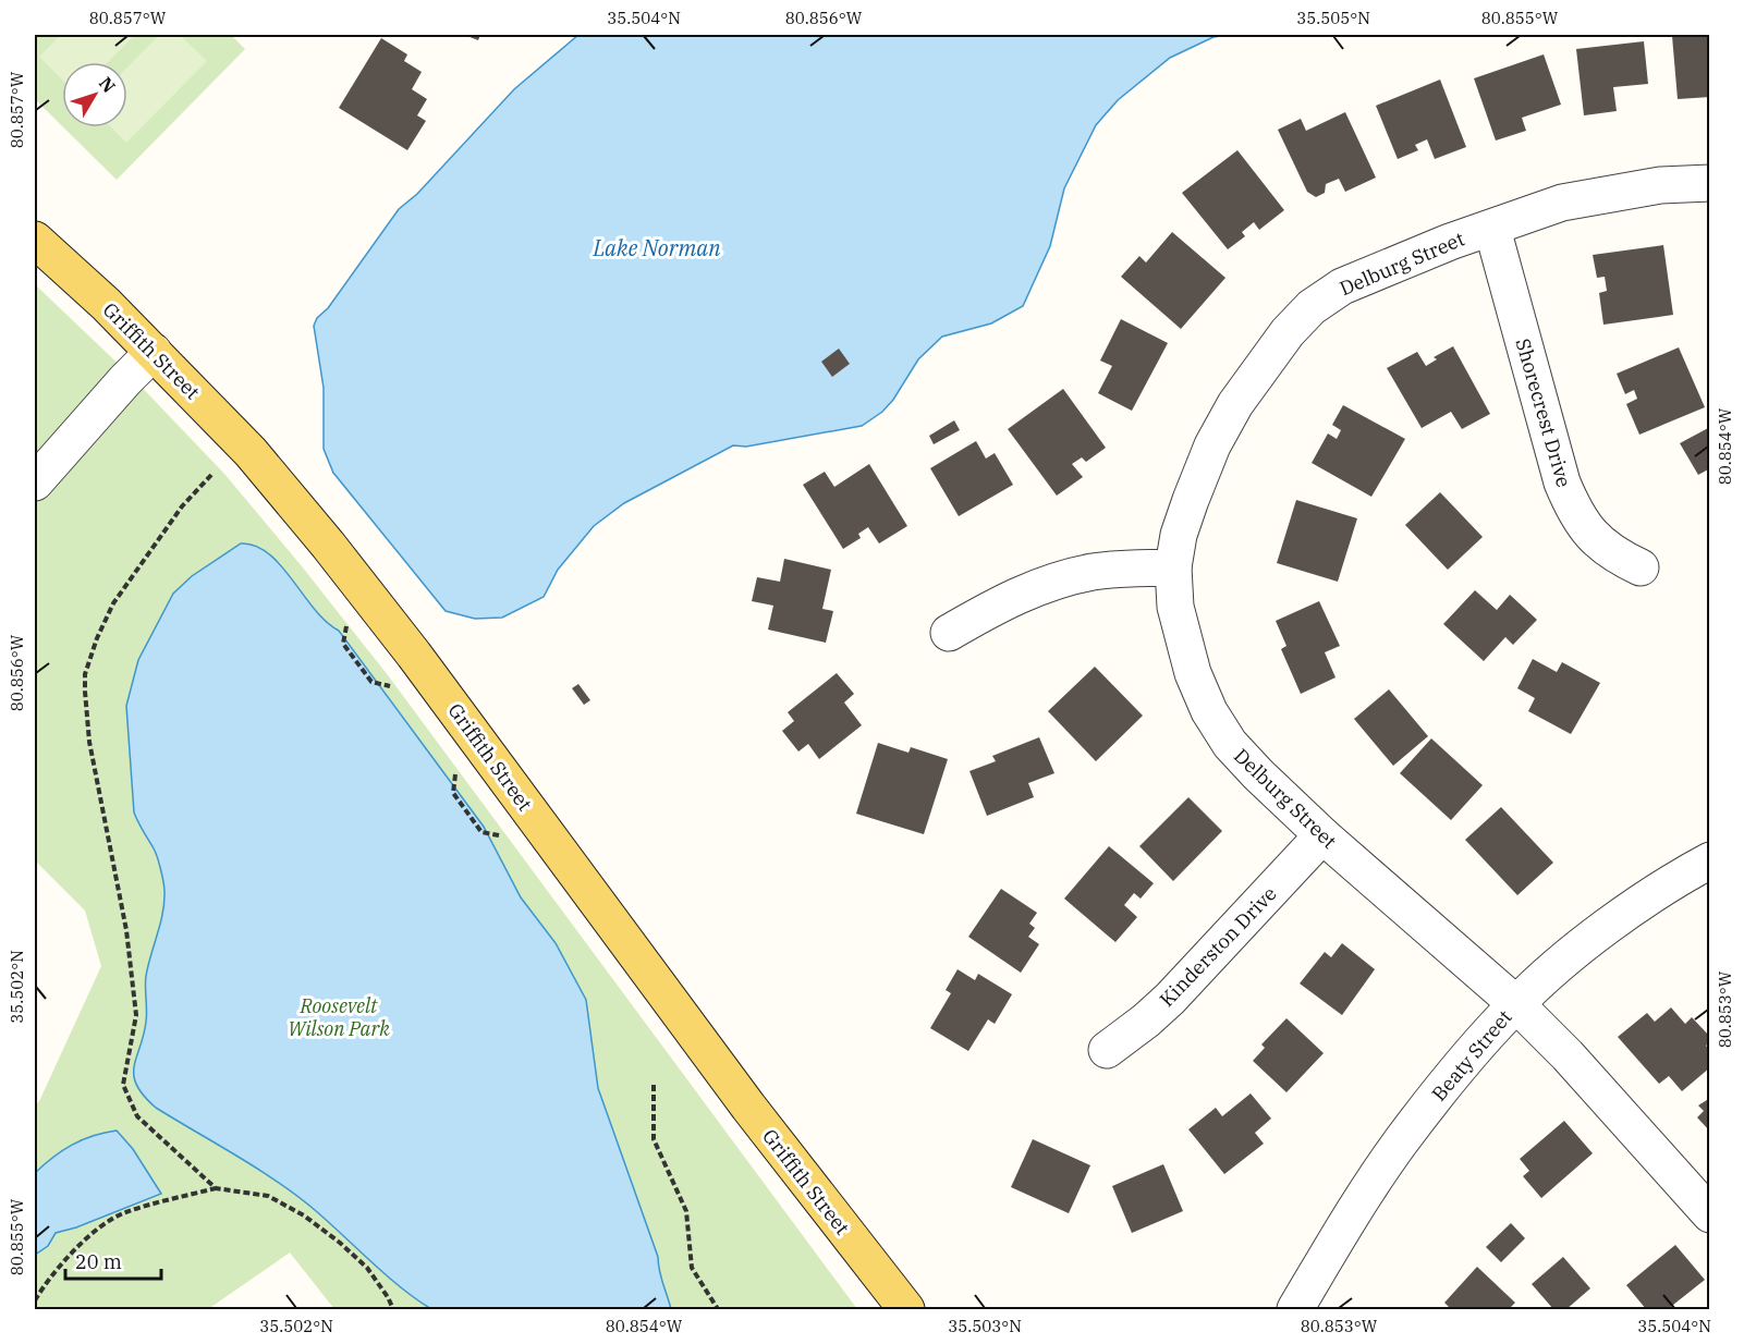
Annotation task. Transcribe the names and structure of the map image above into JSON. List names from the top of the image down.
{
  "streets": {
    "main road": ["Griffith Street"],
    "street": [
      "Delburg Street",
      "Shorecrest Drive",
      "Kinderston Drive",
      "Beaty Street"
    ]
  },
  "crossings": [
    ["Delburg Street", "Shorecrest Drive"],
    ["Delburg Street", "Kinderston Drive"],
    ["Delburg Street", "Beaty Street"]
  ],
  "water": ["Lake Norman"],
  "parks": ["Roosevelt Wilson Park"],
  "scale_bar": "20 m",
  "north": "top right",
  "coordinates": [
    "80.857°W",
    "35.504°N",
    "80.856°W",
    "35.505°N",
    "80.855°W",
    "80.854°W",
    "35.502°N",
    "80.853°W",
    "35.503°N"
  ]
}
